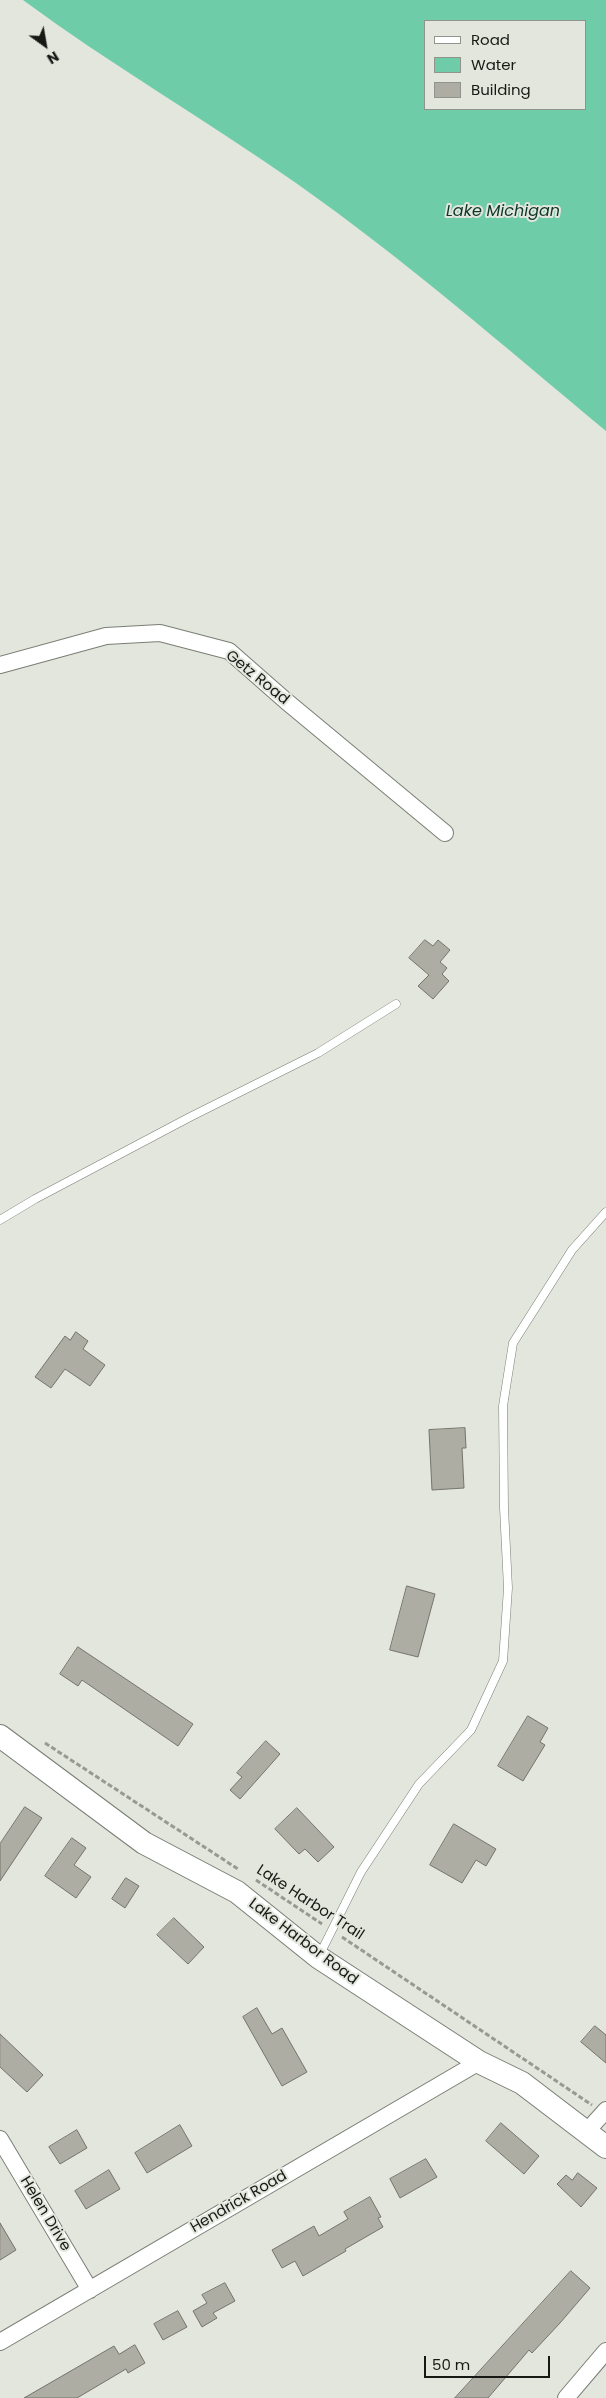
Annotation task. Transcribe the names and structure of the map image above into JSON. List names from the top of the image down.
{
  "streets": {
    "street": [
      "Getz Road",
      "Lake Harbor Road",
      "Hendrick Road",
      "Helen Drive"
    ],
    "path": ["Lake Harbor Trail"]
  },
  "crossings": [
    ["Lake Harbor Road", "Hendrick Road"],
    ["Hendrick Road", "Helen Drive"]
  ],
  "water": ["Lake Michigan"],
  "legend": ["Road", "Water", "Building"],
  "scale_bar": "50 m",
  "north": "bottom right"
}
